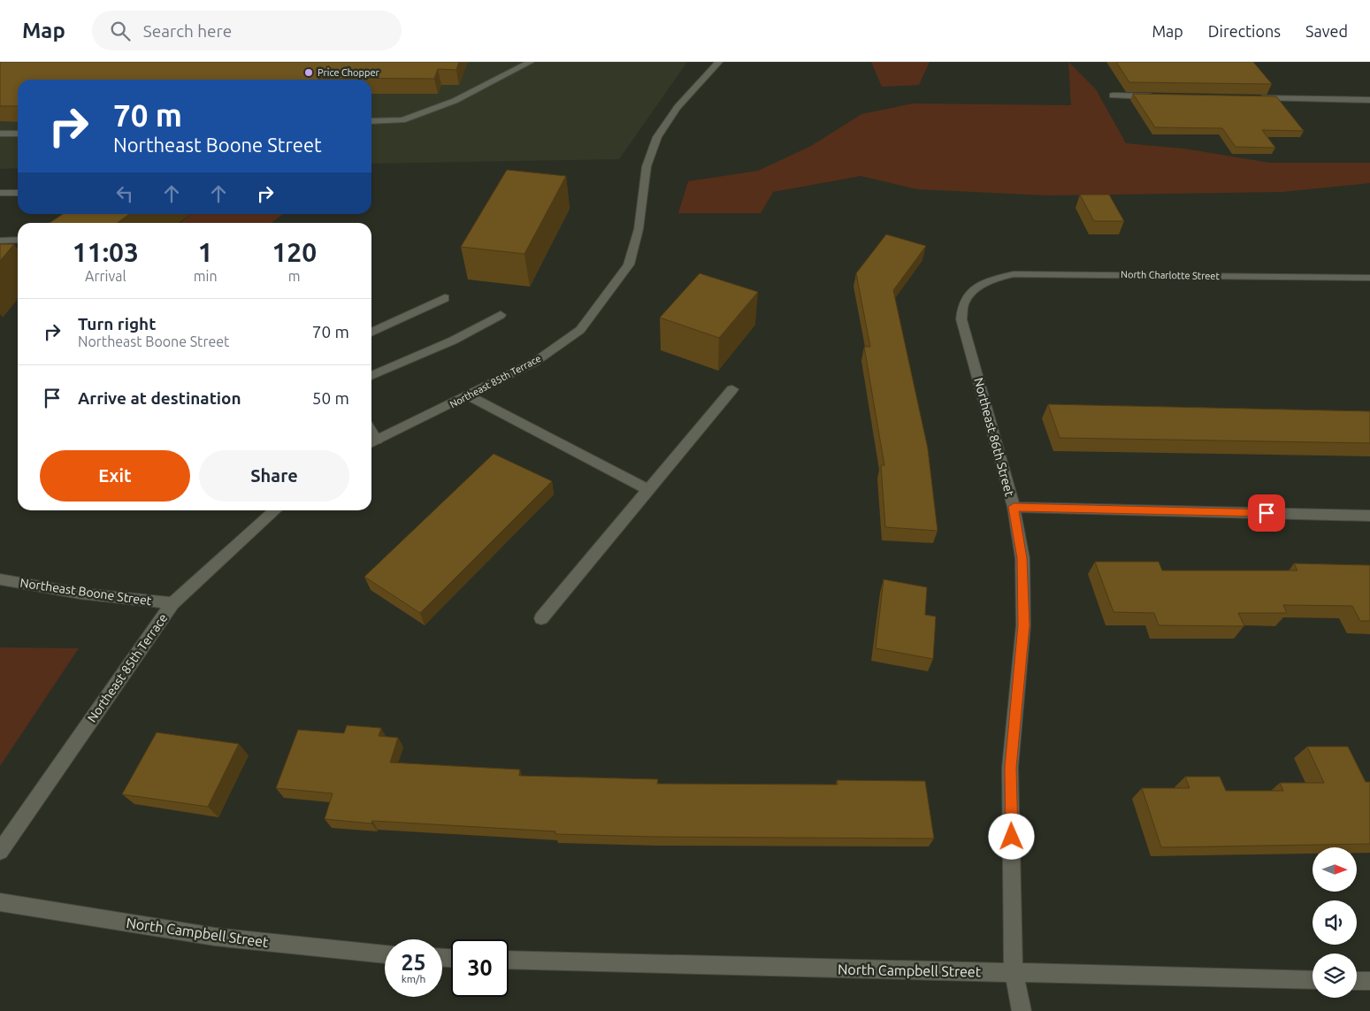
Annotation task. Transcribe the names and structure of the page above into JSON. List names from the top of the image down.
{
  "streets": {
    "street": [
      "North Charlotte Street",
      "Northeast 85th Terrace",
      "Northeast 86th Street",
      "Northeast Boone Street",
      "North Campbell Street"
    ]
  },
  "crossings": [
    ["North Charlotte Street", "Northeast 86th Street"],
    ["Northeast 85th Terrace", "Northeast Boone Street"],
    ["Northeast 86th Street", "North Campbell Street"]
  ],
  "places": ["Price Chopper"],
  "north": "right",
  "page": {
    "header": "Map",
    "search": "Search here",
    "nav": ["Map", "Directions", "Saved"],
    "turn": ["70 m", "Northeast Boone Street"],
    "eta": [
      "11:03",
      "Arrival",
      "1",
      "min",
      "120",
      "m"
    ],
    "list": [
      {
        "name": "Turn right",
        "note": "Northeast Boone Street",
        "value": "70 m"
      },
      {
        "name": "Arrive at destination",
        "value": "50 m"
      }
    ],
    "buttons": ["Exit", "Share"],
    "speed": "25 km/h",
    "limit": "30"
  }
}
